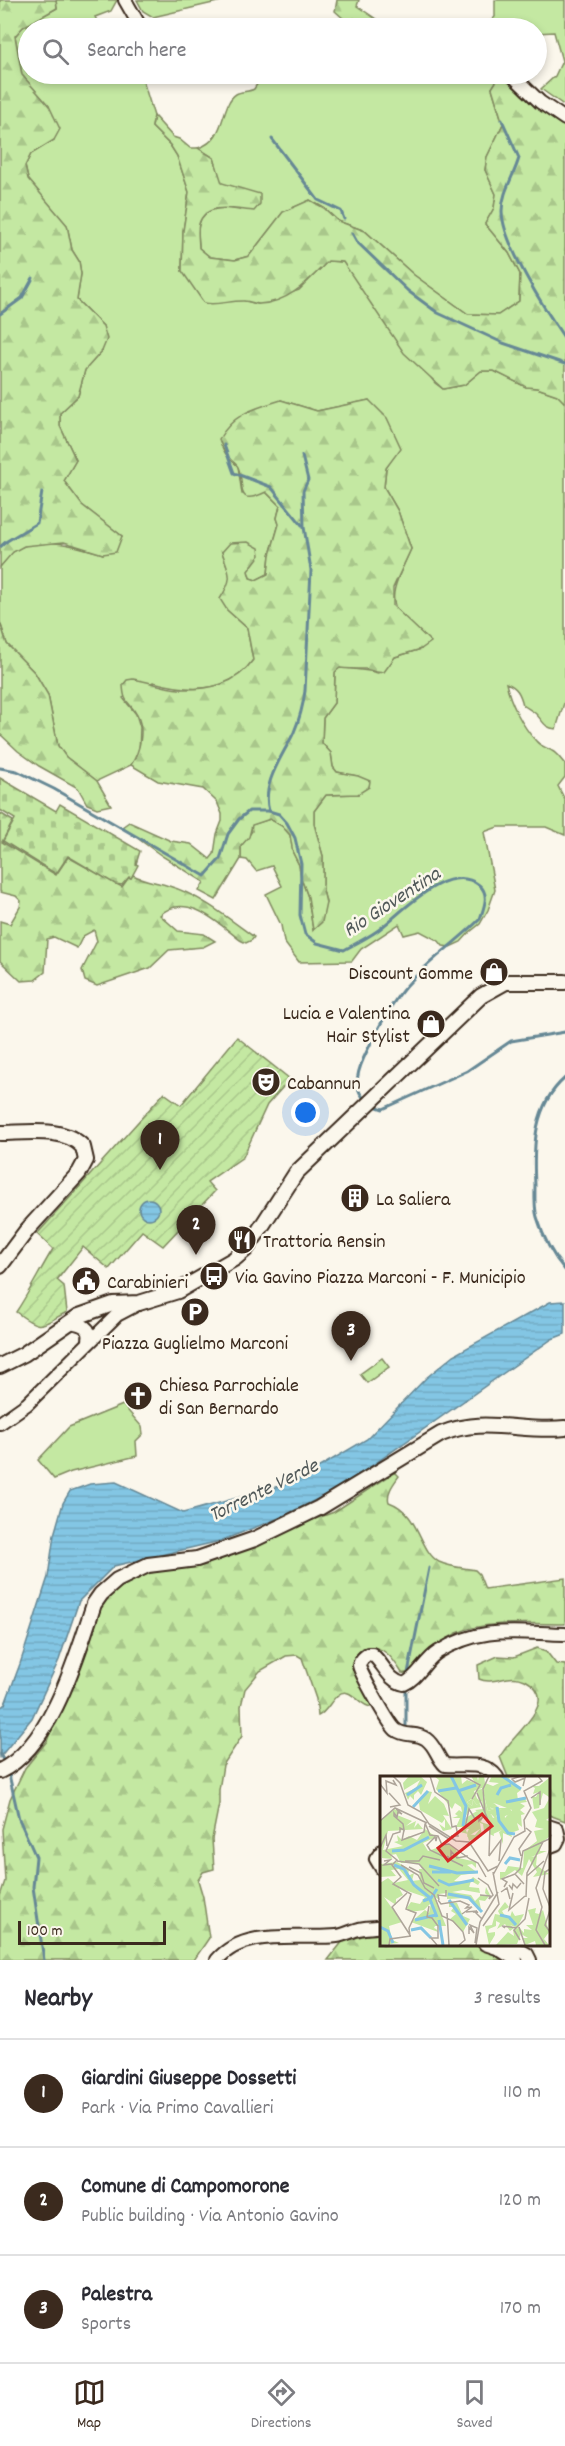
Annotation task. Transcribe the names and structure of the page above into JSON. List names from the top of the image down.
{
  "water": ["Rio Gioventina", "Torrente Verde"],
  "places": {
    "shop": ["Discount Gomme", "Lucia e Valentina Hair Stylist"],
    "theatre": ["Cabannun"],
    "building": ["La Saliera"],
    "restaurant": ["Trattoria Rensin"],
    "bus stop": ["Via Gavino Piazza Marconi - F. Municipio"],
    "public building": ["Carabinieri"],
    "parking": ["Piazza Guglielmo Marconi"],
    "church": ["Chiesa Parrochiale di San Bernardo"]
  },
  "scale_bar": "100 m",
  "page": {
    "search": "Search here",
    "pins": ["1", "2", "3"],
    "scale": "100 m",
    "heading": ["Nearby", "3 results"],
    "list": [
      {
        "mark": "1",
        "name": "Giardini Giuseppe Dossetti",
        "note": "Park · Via Primo Cavallieri",
        "value": "110 m"
      },
      {
        "mark": "2",
        "name": "Comune di Campomorone",
        "note": "Public building · Via Antonio Gavino",
        "value": "120 m"
      },
      {
        "mark": "3",
        "name": "Palestra",
        "note": "Sports",
        "value": "170 m"
      }
    ],
    "nav": ["Map", "Directions", "Saved"]
  }
}
